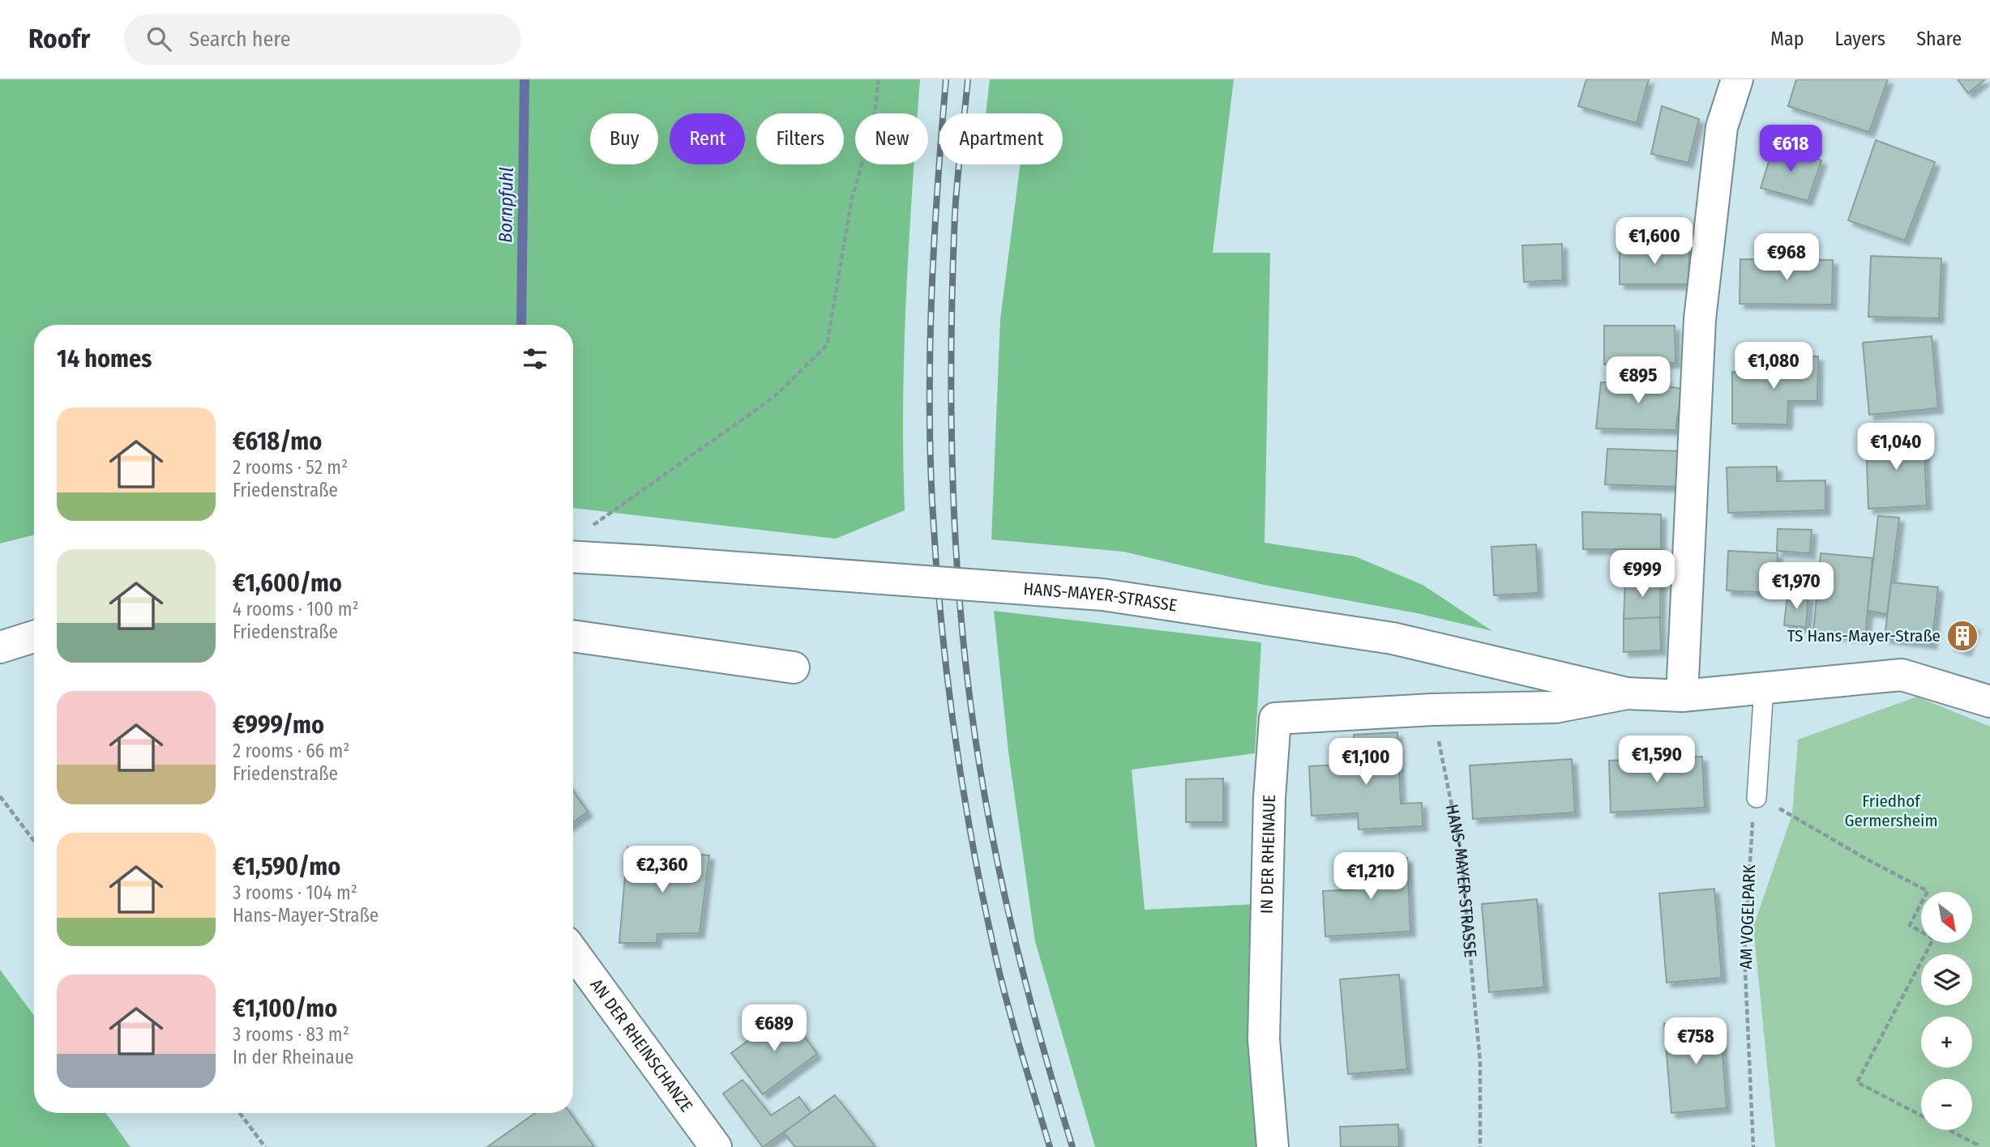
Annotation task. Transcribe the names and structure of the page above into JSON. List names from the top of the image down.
{
  "streets": {
    "street": ["HANS-MAYER-STRASSE", "IN DER RHEINAUE", "AN DER RHEINSCHANZE"],
    "path": ["AM VOGELPARK"]
  },
  "crossings": [
    ["HANS-MAYER-STRASSE", "IN DER RHEINAUE"]
  ],
  "water": ["Bornpfuhl"],
  "parks": ["Friedhof Germersheim"],
  "places": {
    "building": ["TS Hans-Mayer-Straße"]
  },
  "north": "bottom right",
  "page": {
    "header": "Roofr",
    "search": "Search here",
    "nav": ["Map", "Layers", "Share"],
    "chip": [
      "Buy",
      "Rent",
      "Filters",
      "New",
      "Apartment"
    ],
    "price": [
      "€618",
      "€1,600",
      "€968",
      "€1,080",
      "€895",
      "€1,040",
      "€999",
      "€1,970",
      "€1,590",
      "€1,100",
      "€2,360",
      "€1,210",
      "€689",
      "€758"
    ],
    "heading": "14 homes",
    "list": [
      {
        "name": "€618/mo",
        "note": "2 rooms · 52 m² · Friedenstraße"
      },
      {
        "name": "€1,600/mo",
        "note": "4 rooms · 100 m² · Friedenstraße"
      },
      {
        "name": "€999/mo",
        "note": "2 rooms · 66 m² · Friedenstraße"
      },
      {
        "name": "€1,590/mo",
        "note": "3 rooms · 104 m² · Hans-Mayer-Straße"
      },
      {
        "name": "€1,100/mo",
        "note": "3 rooms · 83 m² · In der Rheinaue"
      }
    ],
    "map_buttons": ["+", "−"]
  }
}
